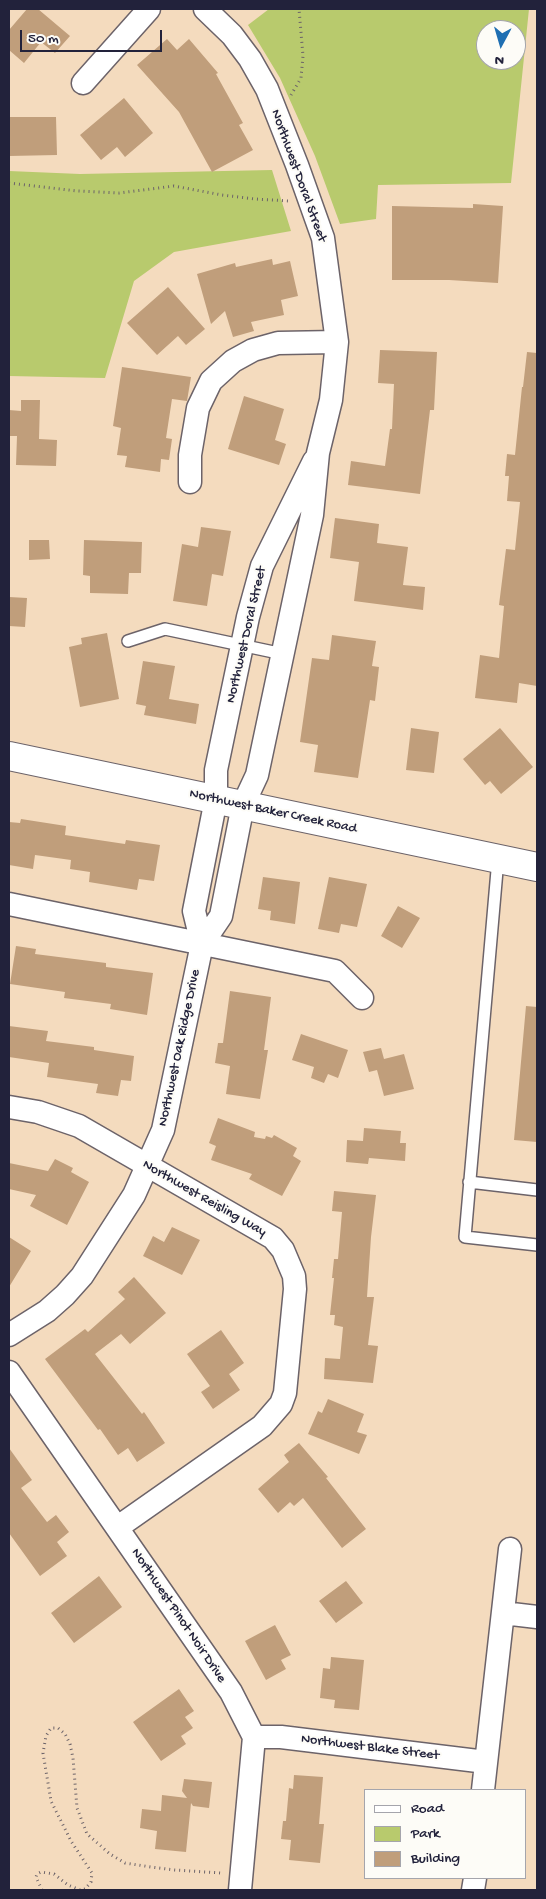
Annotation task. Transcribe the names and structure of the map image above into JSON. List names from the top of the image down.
{
  "streets": {
    "main road": ["Northwest Baker Creek Road"],
    "street": [
      "Northwest Doral Street",
      "Northwest Oak Ridge Drive",
      "Northwest Reisling Way",
      "Northwest Pinot Noir Drive",
      "Northwest Blake Street"
    ]
  },
  "crossings": [
    ["Northwest Doral Street", "Northwest Baker Creek Road"],
    ["Northwest Doral Street", "Northwest Oak Ridge Drive"],
    ["Northwest Baker Creek Road", "Northwest Oak Ridge Drive"],
    ["Northwest Oak Ridge Drive", "Northwest Reisling Way"],
    ["Northwest Reisling Way", "Northwest Pinot Noir Drive"],
    ["Northwest Pinot Noir Drive", "Northwest Blake Street"]
  ],
  "legend": ["Road", "Park", "Building"],
  "scale_bar": "50 m",
  "north": "bottom"
}
